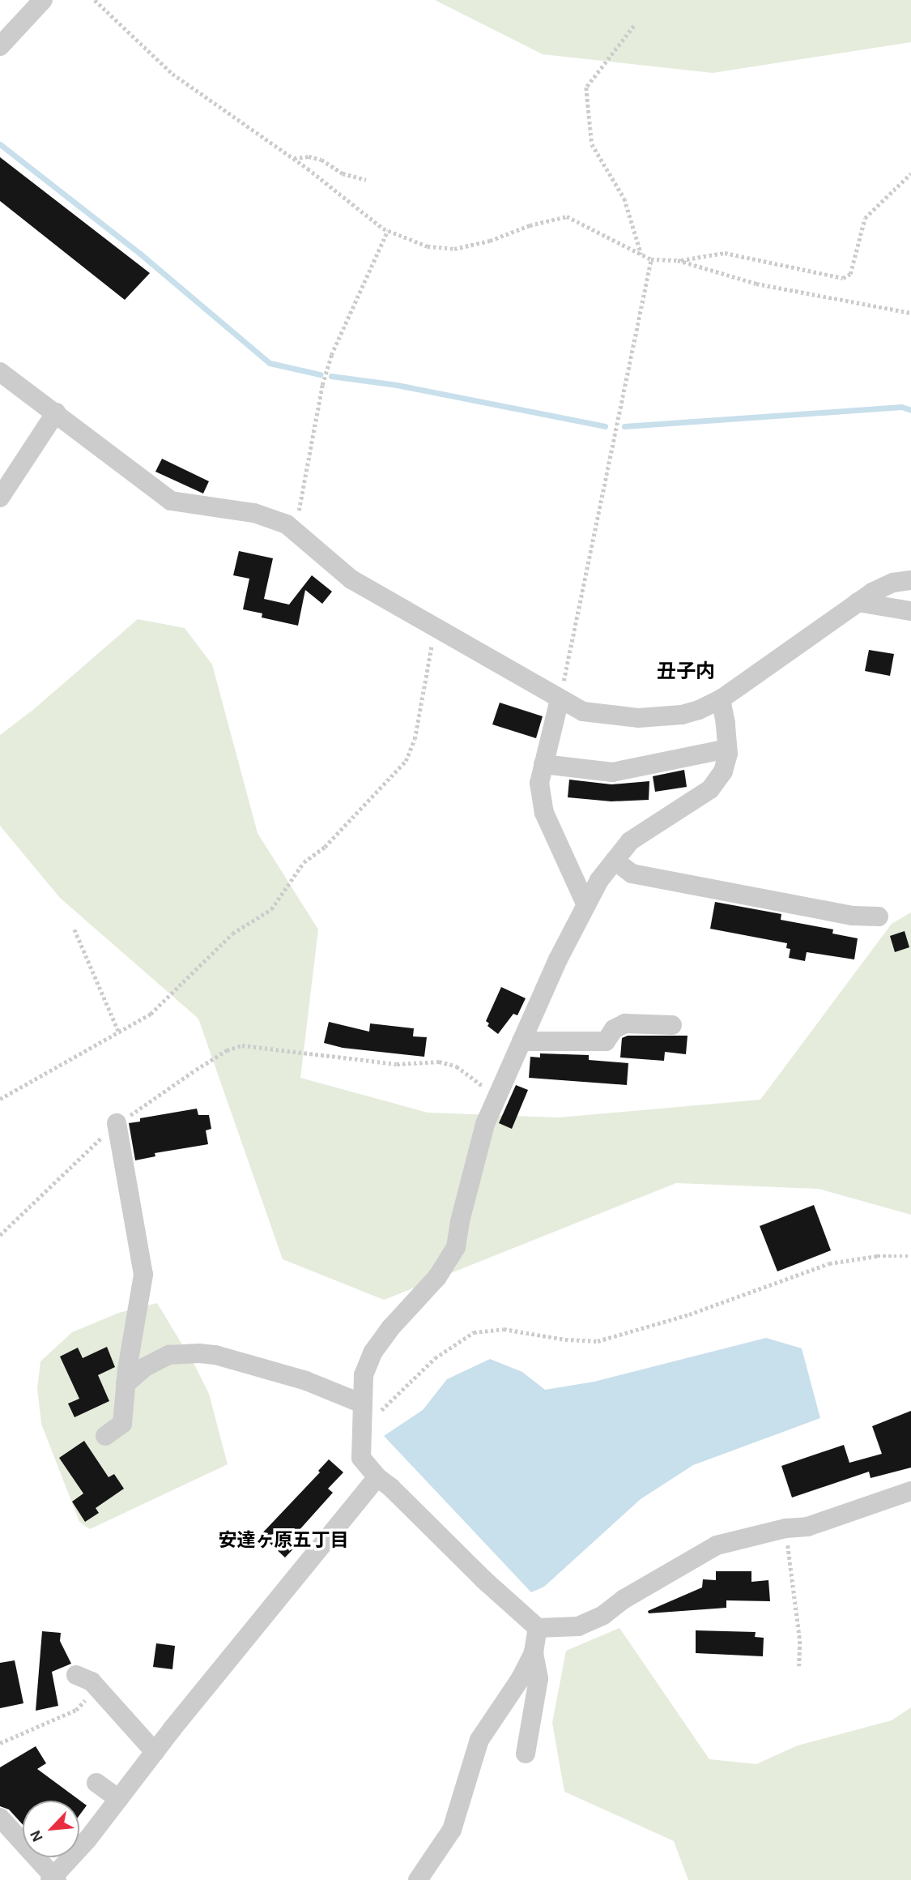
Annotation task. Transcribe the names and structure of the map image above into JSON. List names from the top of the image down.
{
  "districts": ["丑子内", "安達ヶ原五丁目"],
  "north": "bottom left"
}
